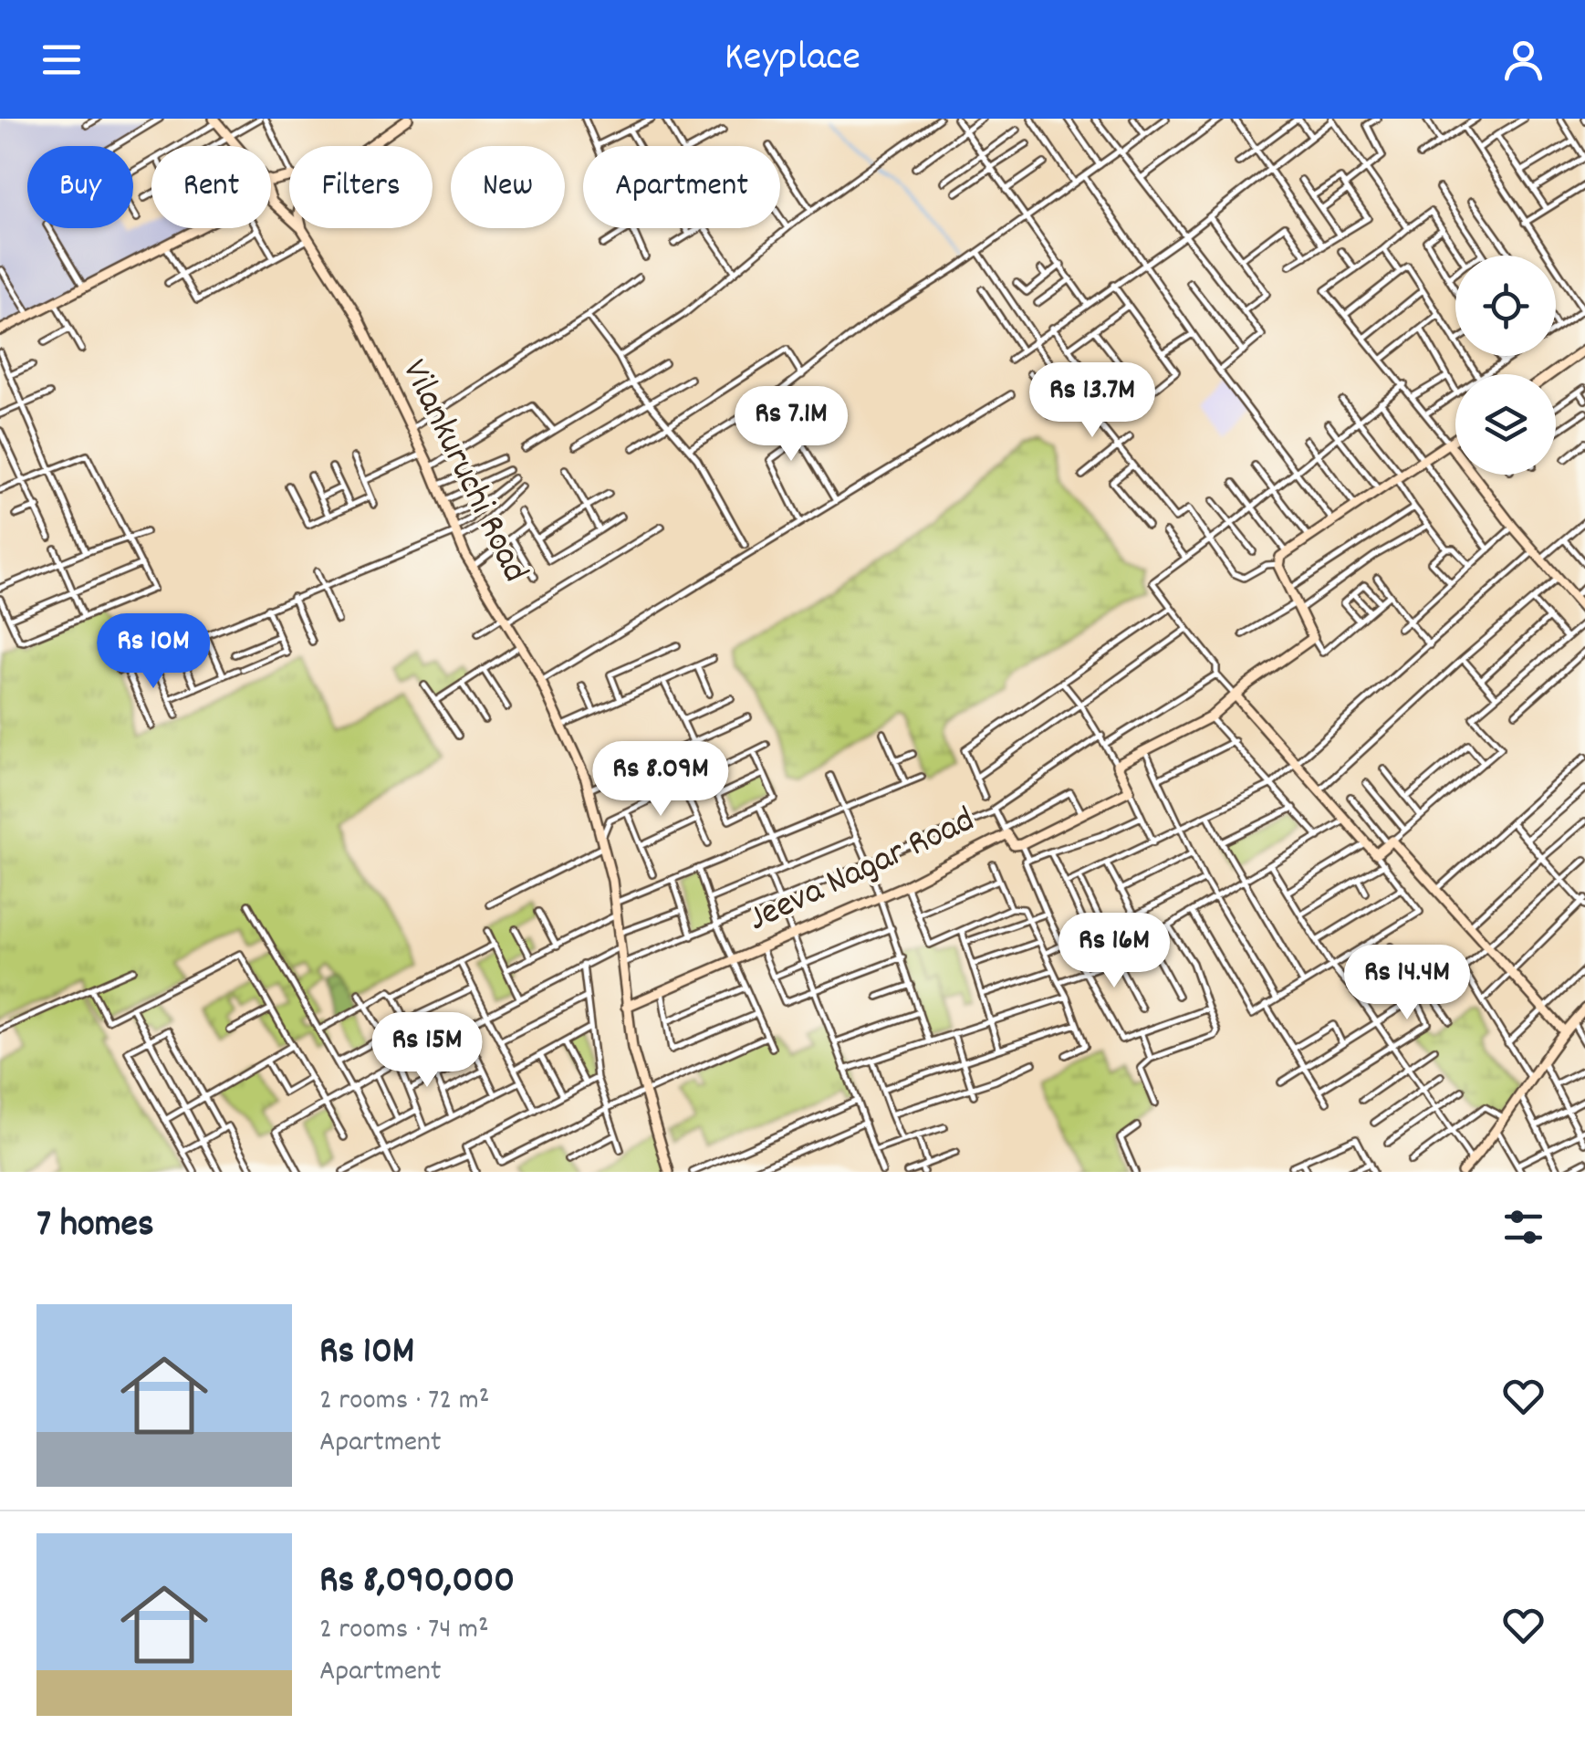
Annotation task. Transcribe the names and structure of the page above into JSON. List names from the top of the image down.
{
  "streets": {
    "street": ["Vilankuruchi Road", "Jeeva Nagar Road"]
  },
  "crossings": [
    ["Vilankuruchi Road", "Jeeva Nagar Road"]
  ],
  "page": {
    "header": "Keyplace",
    "chip": [
      "Buy",
      "Rent",
      "Filters",
      "New",
      "Apartment"
    ],
    "price": [
      "Rs 13.7M",
      "Rs 7.1M",
      "Rs 10M",
      "Rs 8.09M",
      "Rs 16M",
      "Rs 14.4M",
      "Rs 15M"
    ],
    "heading": "7 homes",
    "list": [
      {
        "name": "Rs 10M",
        "note": "2 rooms · 72 m² · Apartment"
      },
      {
        "name": "Rs 8,090,000",
        "note": "2 rooms · 74 m² · Apartment"
      }
    ]
  }
}
